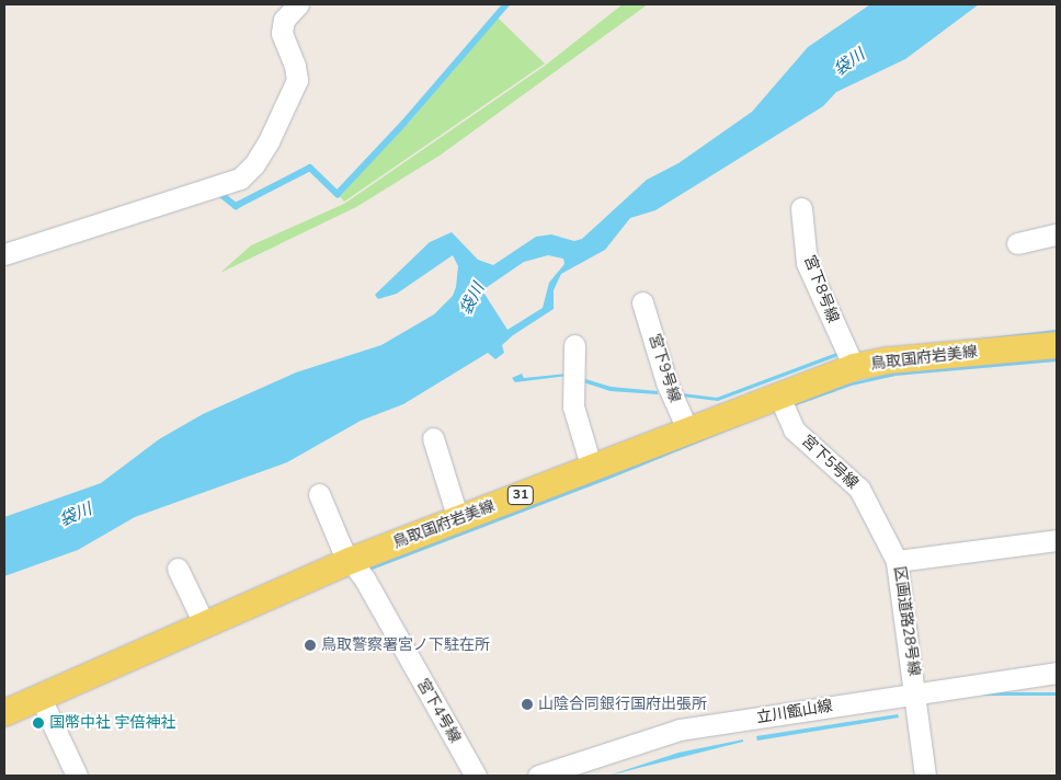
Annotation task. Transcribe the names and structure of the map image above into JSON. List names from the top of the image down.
{
  "streets": {
    "main road": ["鳥取国府岩美線", "31"],
    "street": [
      "宮下8号線",
      "宮下9号線",
      "宮下5号線",
      "区画道路28号線",
      "宮下4号線",
      "立川甑山線"
    ]
  },
  "crossings": [
    ["宮下8号線", "鳥取国府岩美線"],
    ["鳥取国府岩美線", "宮下9号線"],
    ["鳥取国府岩美線", "宮下5号線"],
    ["鳥取国府岩美線", "宮下4号線"],
    ["宮下5号線", "区画道路28号線"],
    ["区画道路28号線", "立川甑山線"]
  ],
  "water": ["袋川"],
  "places": ["鳥取警察署宮ノ下駐在所", "山陰合同銀行国府出張所", "国幣中社 宇倍神社"]
}
